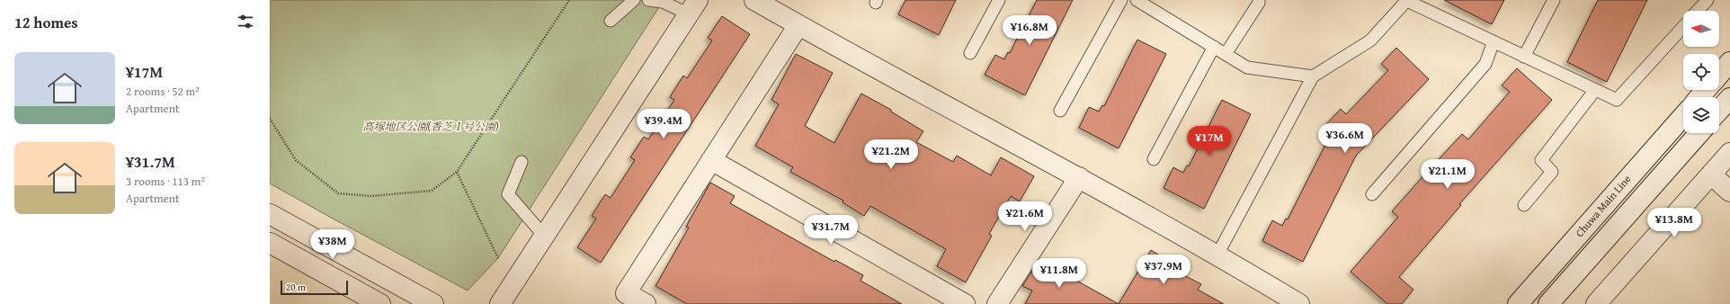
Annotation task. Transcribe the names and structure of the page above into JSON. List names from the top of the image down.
{
  "streets": {
    "street": ["Chuwa Main Line"]
  },
  "parks": ["高塚地区公園(香芝１号公園)"],
  "scale_bar": "20 m",
  "north": "left",
  "page": {
    "heading": "12 homes",
    "price": [
      "¥16.8M",
      "¥39.4M",
      "¥36.6M",
      "¥17M",
      "¥21.2M",
      "¥21.1M",
      "¥21.6M",
      "¥13.8M",
      "¥31.7M",
      "¥38M",
      "¥37.9M",
      "¥11.8M"
    ],
    "list": [
      {
        "name": "¥17M",
        "note": "2 rooms · 52 m² · Apartment"
      },
      {
        "name": "¥31.7M",
        "note": "3 rooms · 113 m² · Apartment"
      }
    ],
    "scale": "20 m"
  }
}
